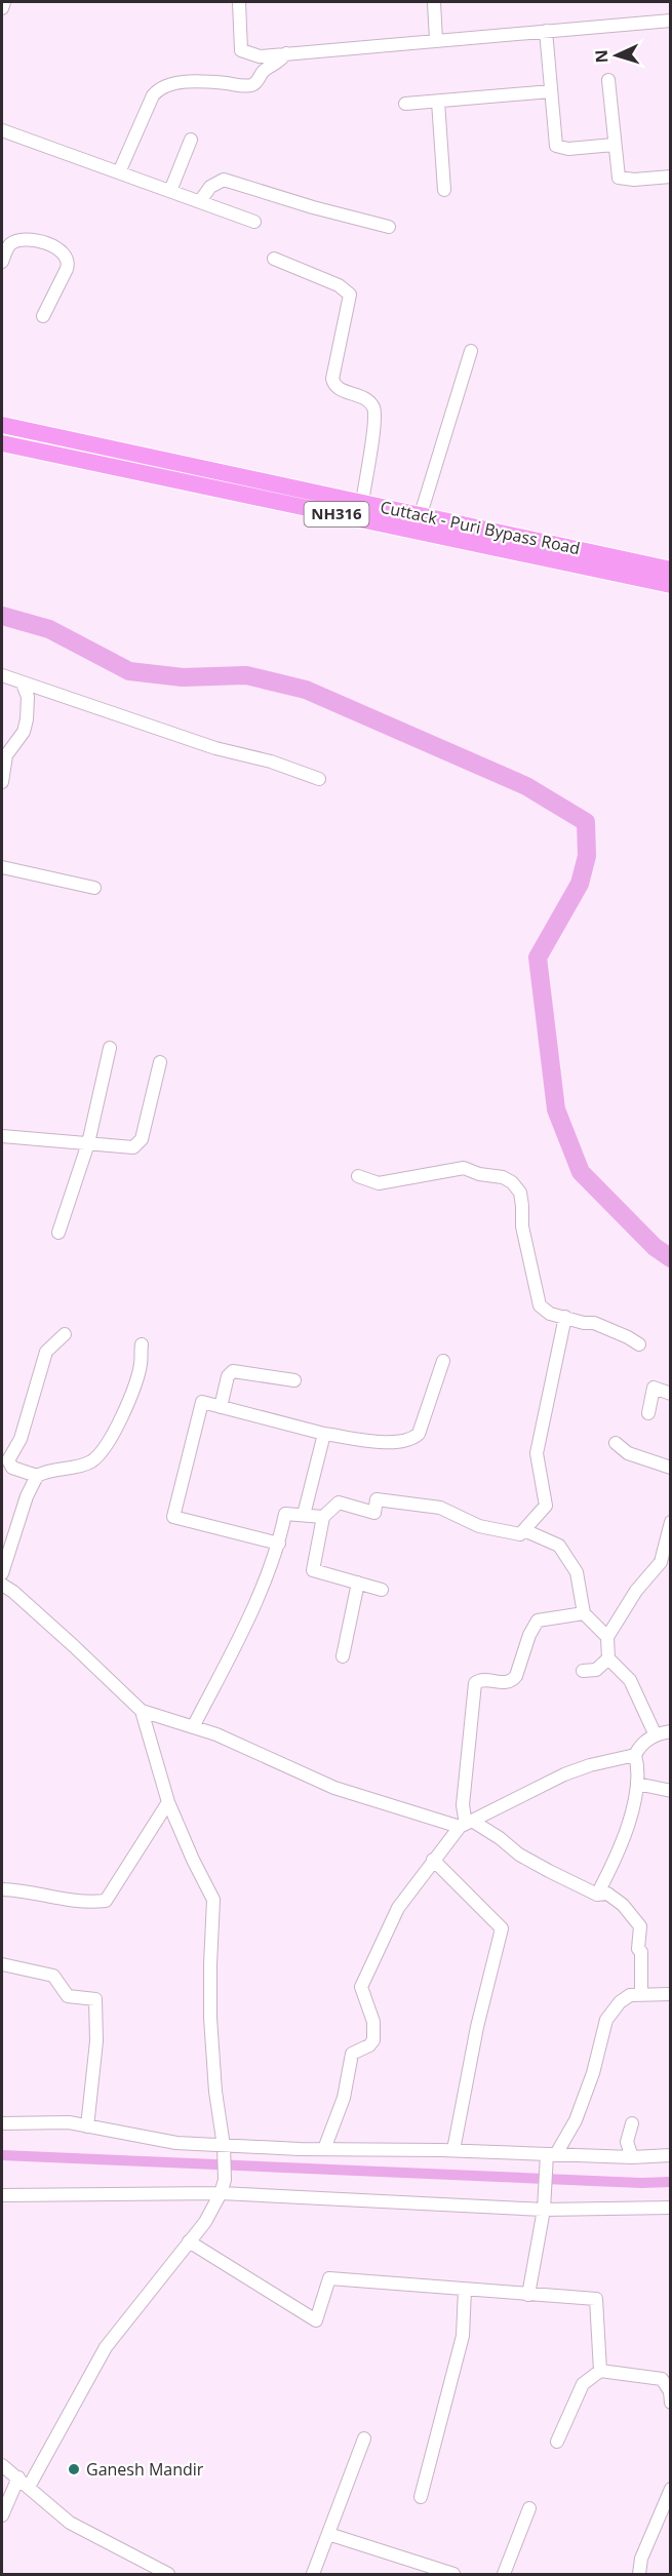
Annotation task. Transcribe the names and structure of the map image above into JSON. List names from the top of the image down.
{
  "streets": {
    "highway": ["NH316", "Cuttack - Puri Bypass Road"]
  },
  "places": ["Ganesh Mandir"],
  "north": "left"
}
